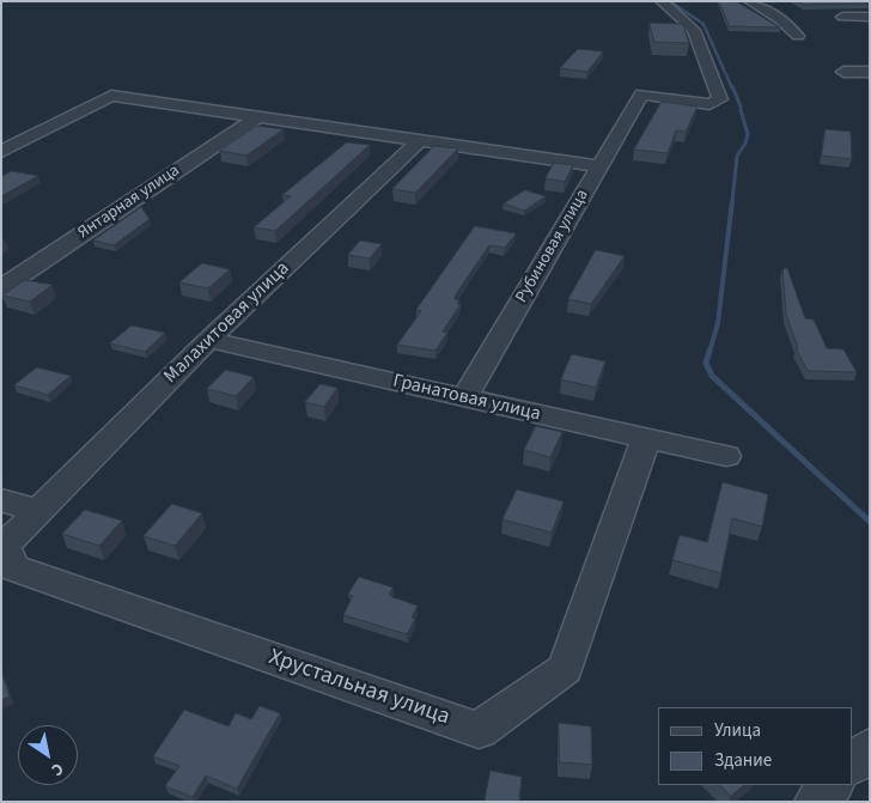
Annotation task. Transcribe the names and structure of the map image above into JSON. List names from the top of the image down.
{
  "streets": {
    "street": [
      "Янтарная улица",
      "Рубиновая улица",
      "Малахитовая улица",
      "Гранатовая улица",
      "Хрустальная улица"
    ]
  },
  "crossings": [
    ["Рубиновая улица", "Гранатовая улица"],
    ["Малахитовая улица", "Гранатовая улица"],
    ["Малахитовая улица", "Хрустальная улица"],
    ["Гранатовая улица", "Хрустальная улица"]
  ],
  "legend": ["Улица", "Здание"],
  "north": "bottom right"
}
